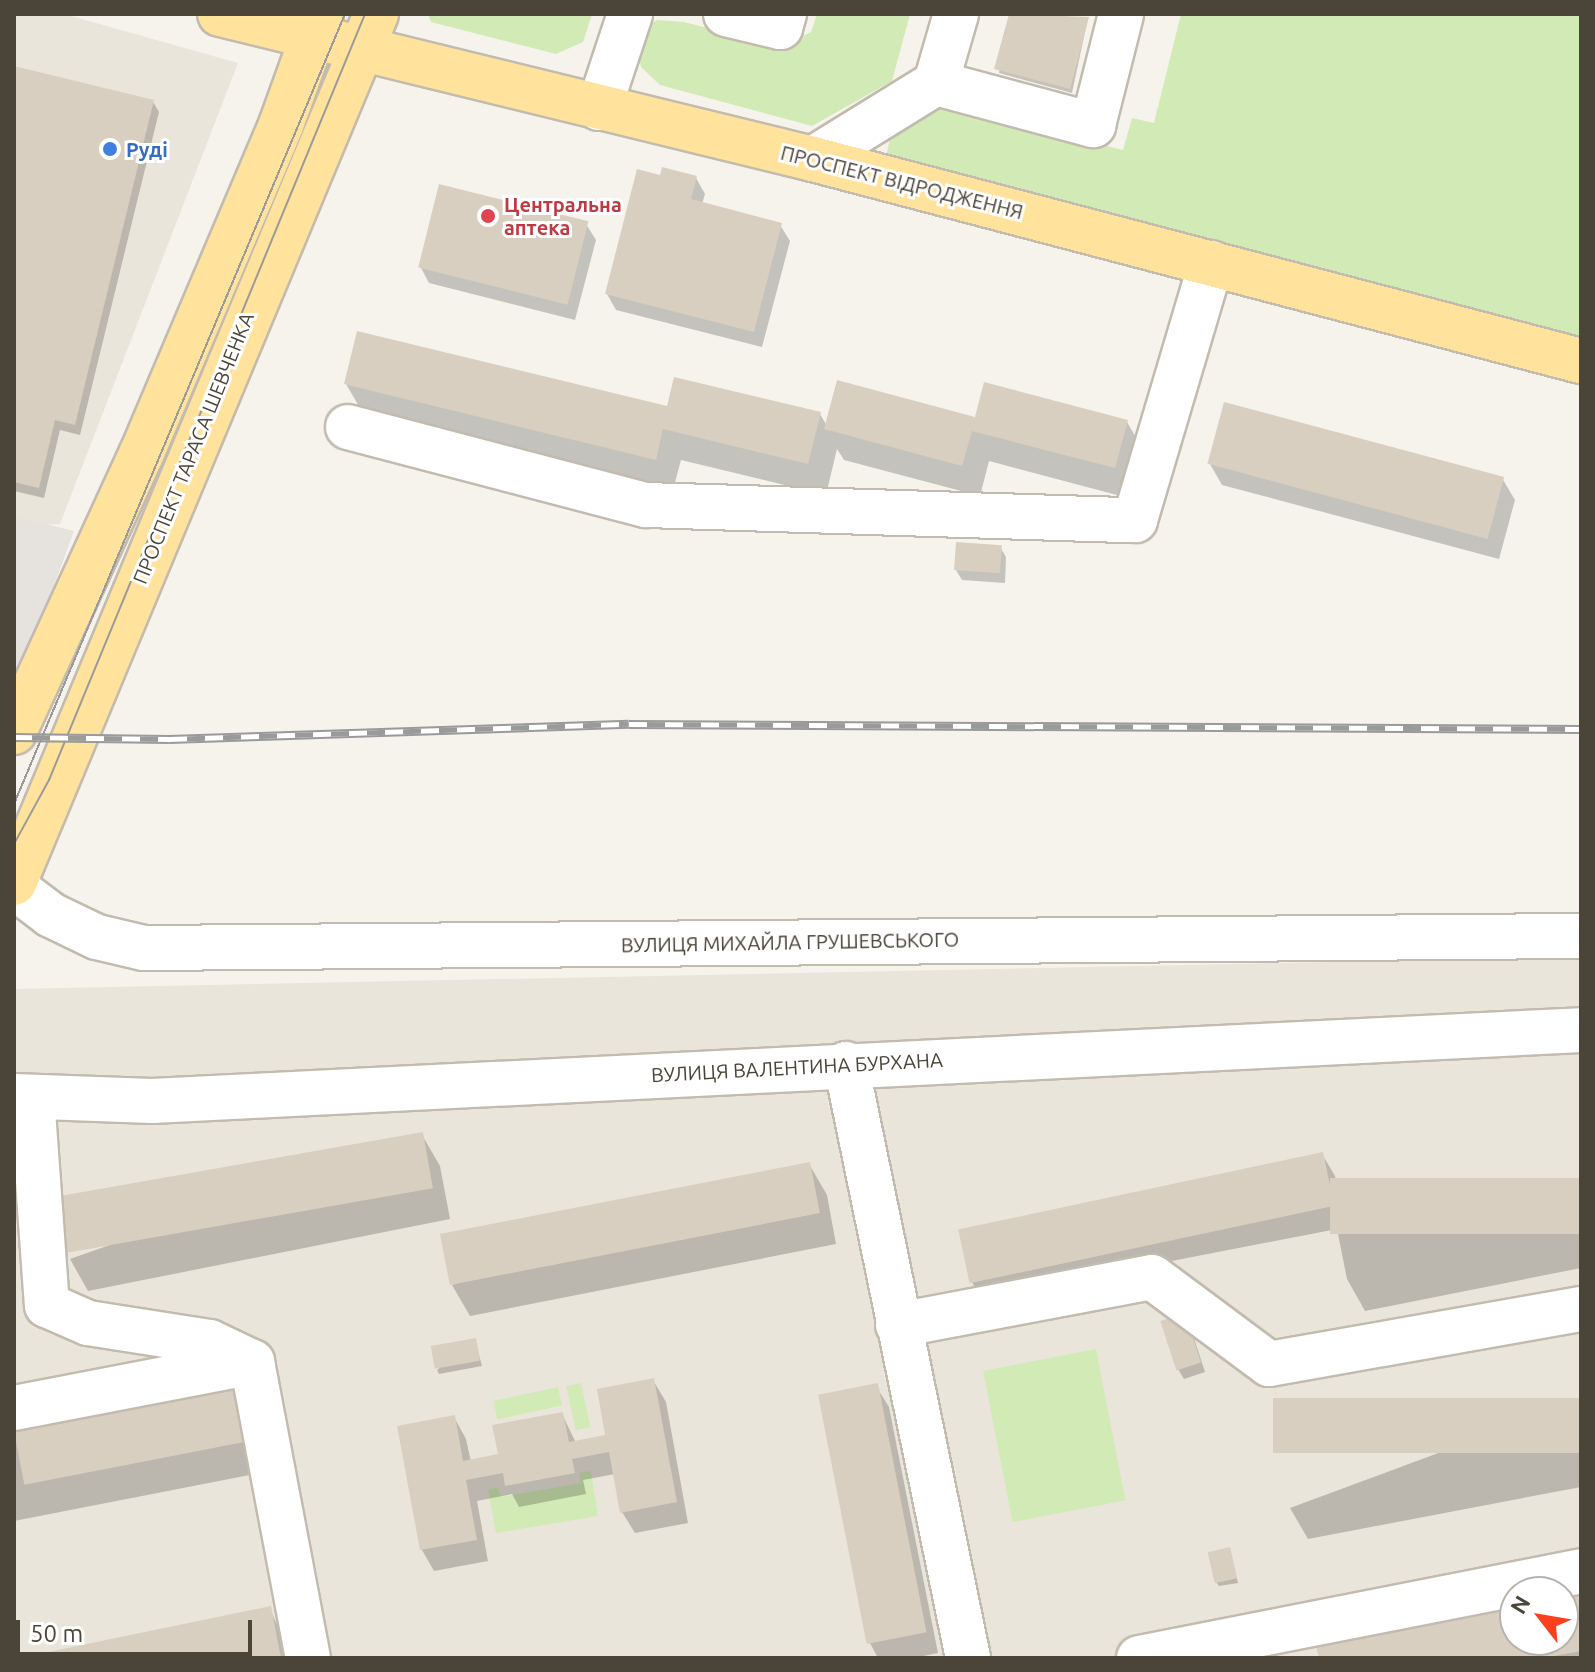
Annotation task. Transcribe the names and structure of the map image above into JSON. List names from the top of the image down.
{
  "streets": {
    "main road": ["ПРОСПЕКТ ВІДРОДЖЕННЯ", "ПРОСПЕКТ ТАРАСА ШЕВЧЕНКА"],
    "street": ["ВУЛИЦЯ МИХАЙЛА ГРУШЕВСЬКОГО", "ВУЛИЦЯ ВАЛЕНТИНА БУРХАНА"]
  },
  "crossings": [
    ["ПРОСПЕКТ ВІДРОДЖЕННЯ", "ПРОСПЕКТ ТАРАСА ШЕВЧЕНКА"],
    ["ПРОСПЕКТ ТАРАСА ШЕВЧЕНКА", "ВУЛИЦЯ МИХАЙЛА ГРУШЕВСЬКОГО"]
  ],
  "places": ["Рудi", "Центральна аптека"],
  "scale_bar": "50 m",
  "north": "top left"
}
